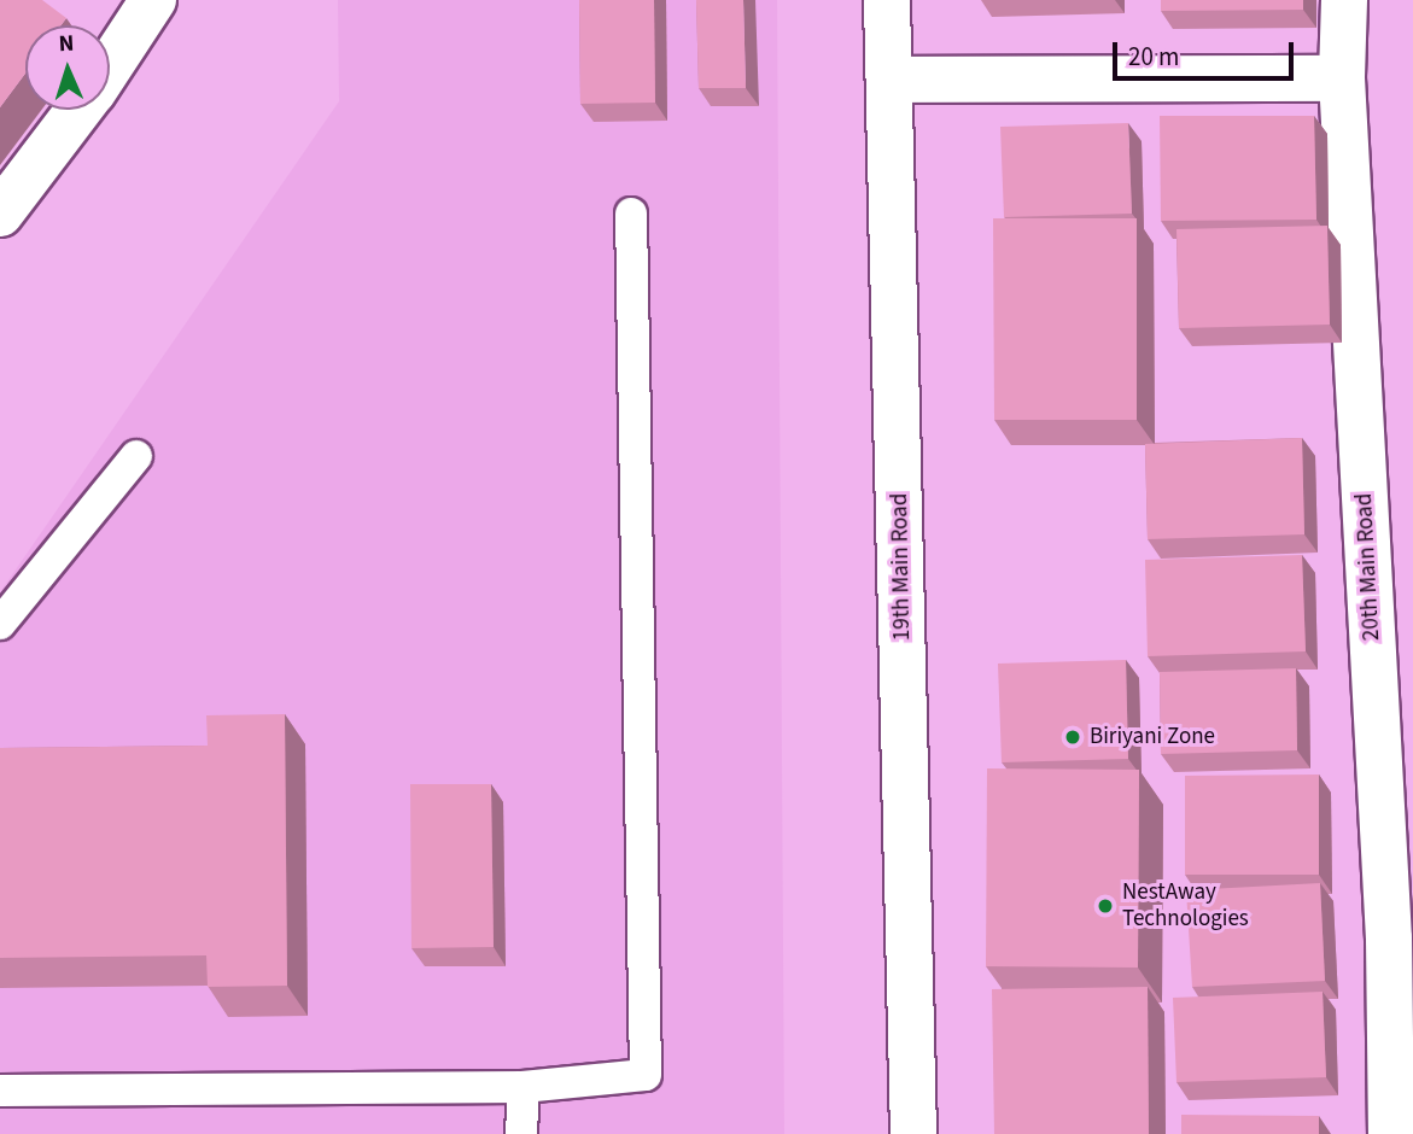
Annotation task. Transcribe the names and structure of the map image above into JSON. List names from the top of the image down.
{
  "streets": {
    "street": ["19th Main Road", "20th Main Road"]
  },
  "places": ["Biriyani Zone", "NestAway Technologies"],
  "scale_bar": "20 m",
  "north": "top"
}
